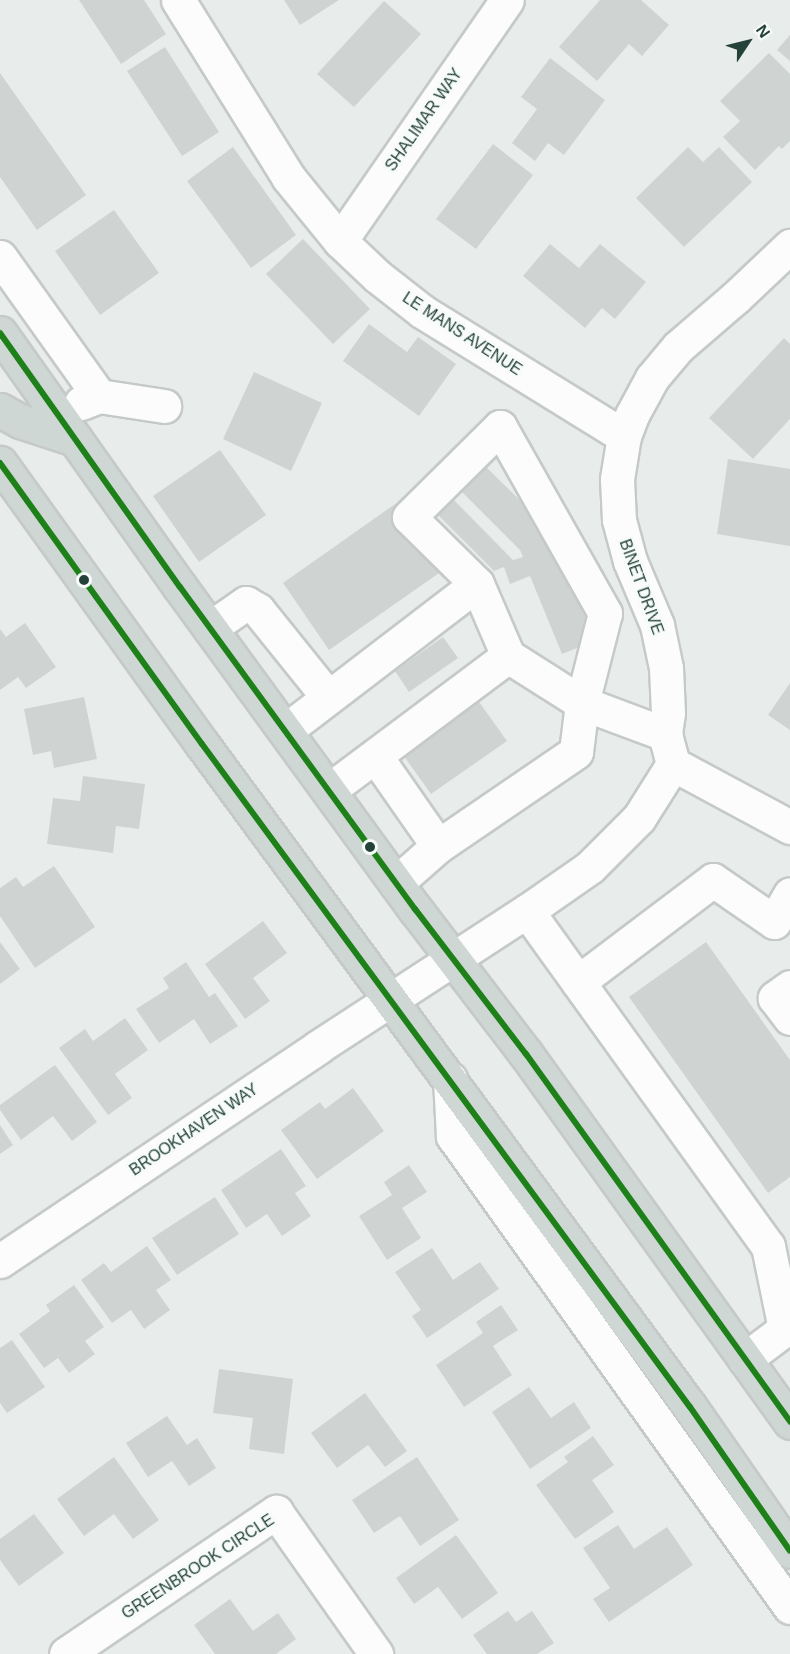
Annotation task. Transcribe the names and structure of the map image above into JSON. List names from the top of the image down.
{
  "streets": {
    "street": [
      "SHALIMAR WAY",
      "LE MANS AVENUE",
      "BINET DRIVE",
      "BROOKHAVEN WAY",
      "GREENBROOK CIRCLE"
    ]
  },
  "crossings": [
    ["SHALIMAR WAY", "LE MANS AVENUE"],
    ["LE MANS AVENUE", "BINET DRIVE"],
    ["BINET DRIVE", "BROOKHAVEN WAY"]
  ],
  "north": "top right"
}
